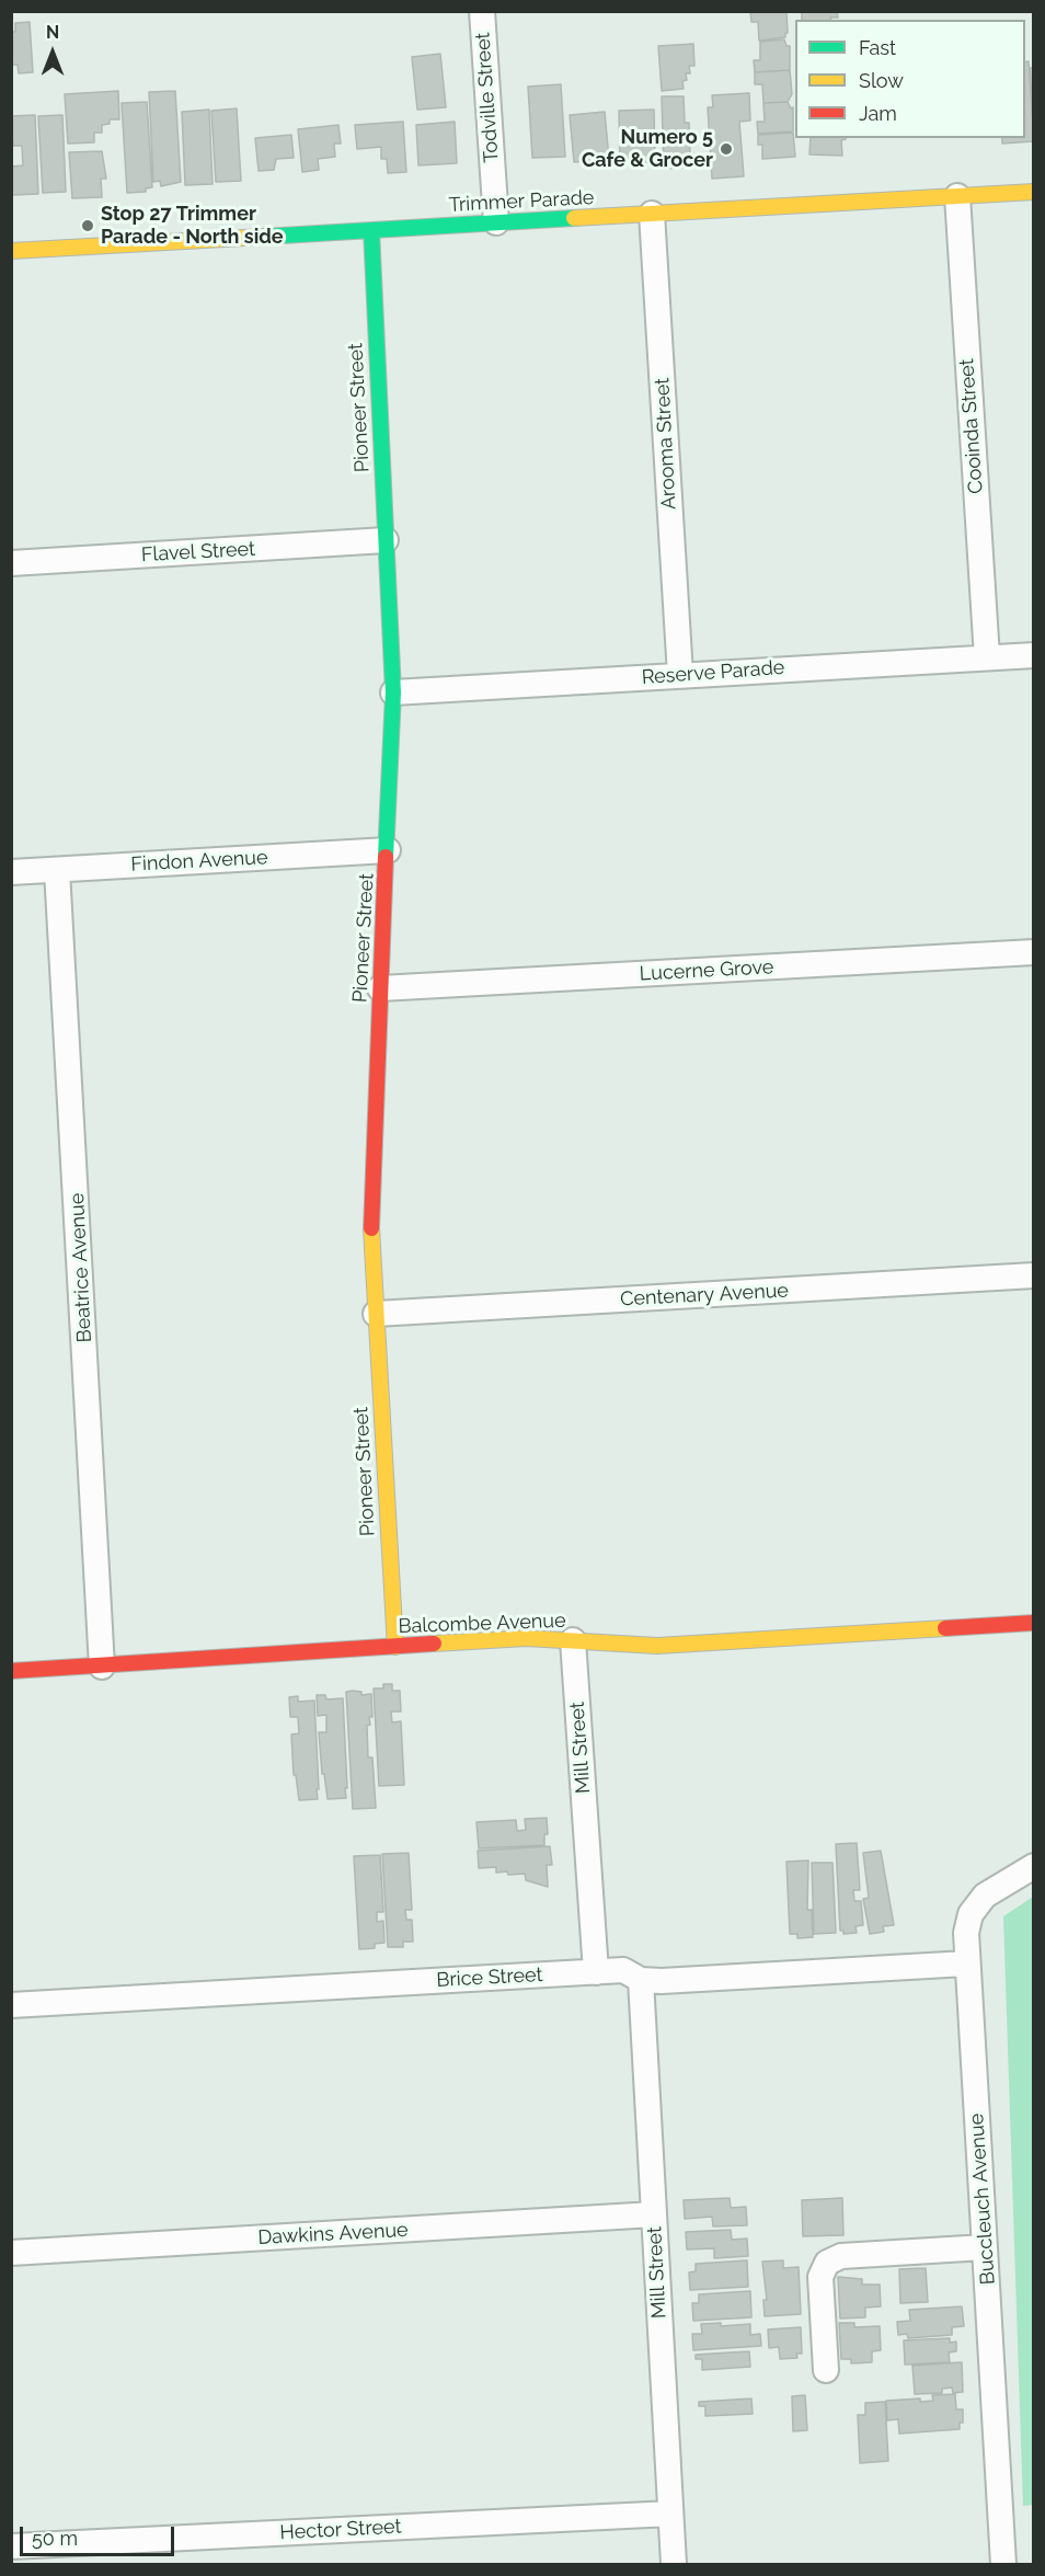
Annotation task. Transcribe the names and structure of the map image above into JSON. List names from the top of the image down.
{
  "streets": {
    "street": [
      "Todville Street",
      "Trimmer Parade",
      "Pioneer Street",
      "Cooinda Street",
      "Arooma Street",
      "Flavel Street",
      "Reserve Parade",
      "Findon Avenue",
      "Lucerne Grove",
      "Beatrice Avenue",
      "Centenary Avenue",
      "Balcombe Avenue",
      "Mill Street",
      "Brice Street",
      "Buccleuch Avenue",
      "Dawkins Avenue",
      "Hector Street"
    ]
  },
  "crossings": [
    ["Todville Street", "Trimmer Parade"],
    ["Trimmer Parade", "Pioneer Street"],
    ["Trimmer Parade", "Cooinda Street"],
    ["Trimmer Parade", "Arooma Street"],
    ["Pioneer Street", "Flavel Street"],
    ["Pioneer Street", "Reserve Parade"],
    ["Pioneer Street", "Findon Avenue"],
    ["Pioneer Street", "Lucerne Grove"],
    ["Pioneer Street", "Centenary Avenue"],
    ["Pioneer Street", "Balcombe Avenue"],
    ["Cooinda Street", "Reserve Parade"],
    ["Arooma Street", "Reserve Parade"],
    ["Findon Avenue", "Beatrice Avenue"],
    ["Beatrice Avenue", "Balcombe Avenue"],
    ["Balcombe Avenue", "Mill Street"],
    ["Mill Street", "Brice Street"],
    ["Mill Street", "Dawkins Avenue"],
    ["Mill Street", "Hector Street"],
    ["Brice Street", "Buccleuch Avenue"]
  ],
  "places": ["Numero 5 Cafe & Grocer", "Stop 27 Trimmer Parade - North side"],
  "legend": ["Fast", "Slow", "Jam"],
  "scale_bar": "50 m",
  "north": "top"
}
